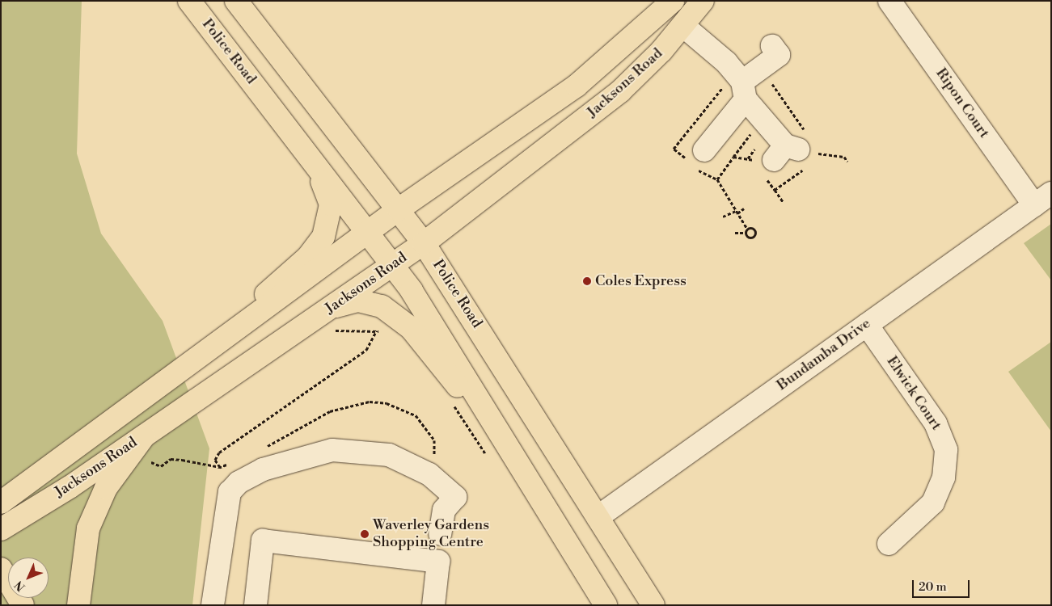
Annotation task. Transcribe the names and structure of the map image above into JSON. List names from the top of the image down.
{
  "streets": {
    "main road": ["Police Road", "Jacksons Road"],
    "street": ["Ripon Court", "Bundamba Drive", "Elwick Court"]
  },
  "crossings": [
    ["Police Road", "Jacksons Road"],
    ["Police Road", "Bundamba Drive"],
    ["Ripon Court", "Bundamba Drive"],
    ["Bundamba Drive", "Elwick Court"]
  ],
  "places": ["Coles Express", "Waverley Gardens Shopping Centre"],
  "scale_bar": "20 m",
  "north": "bottom left"
}
